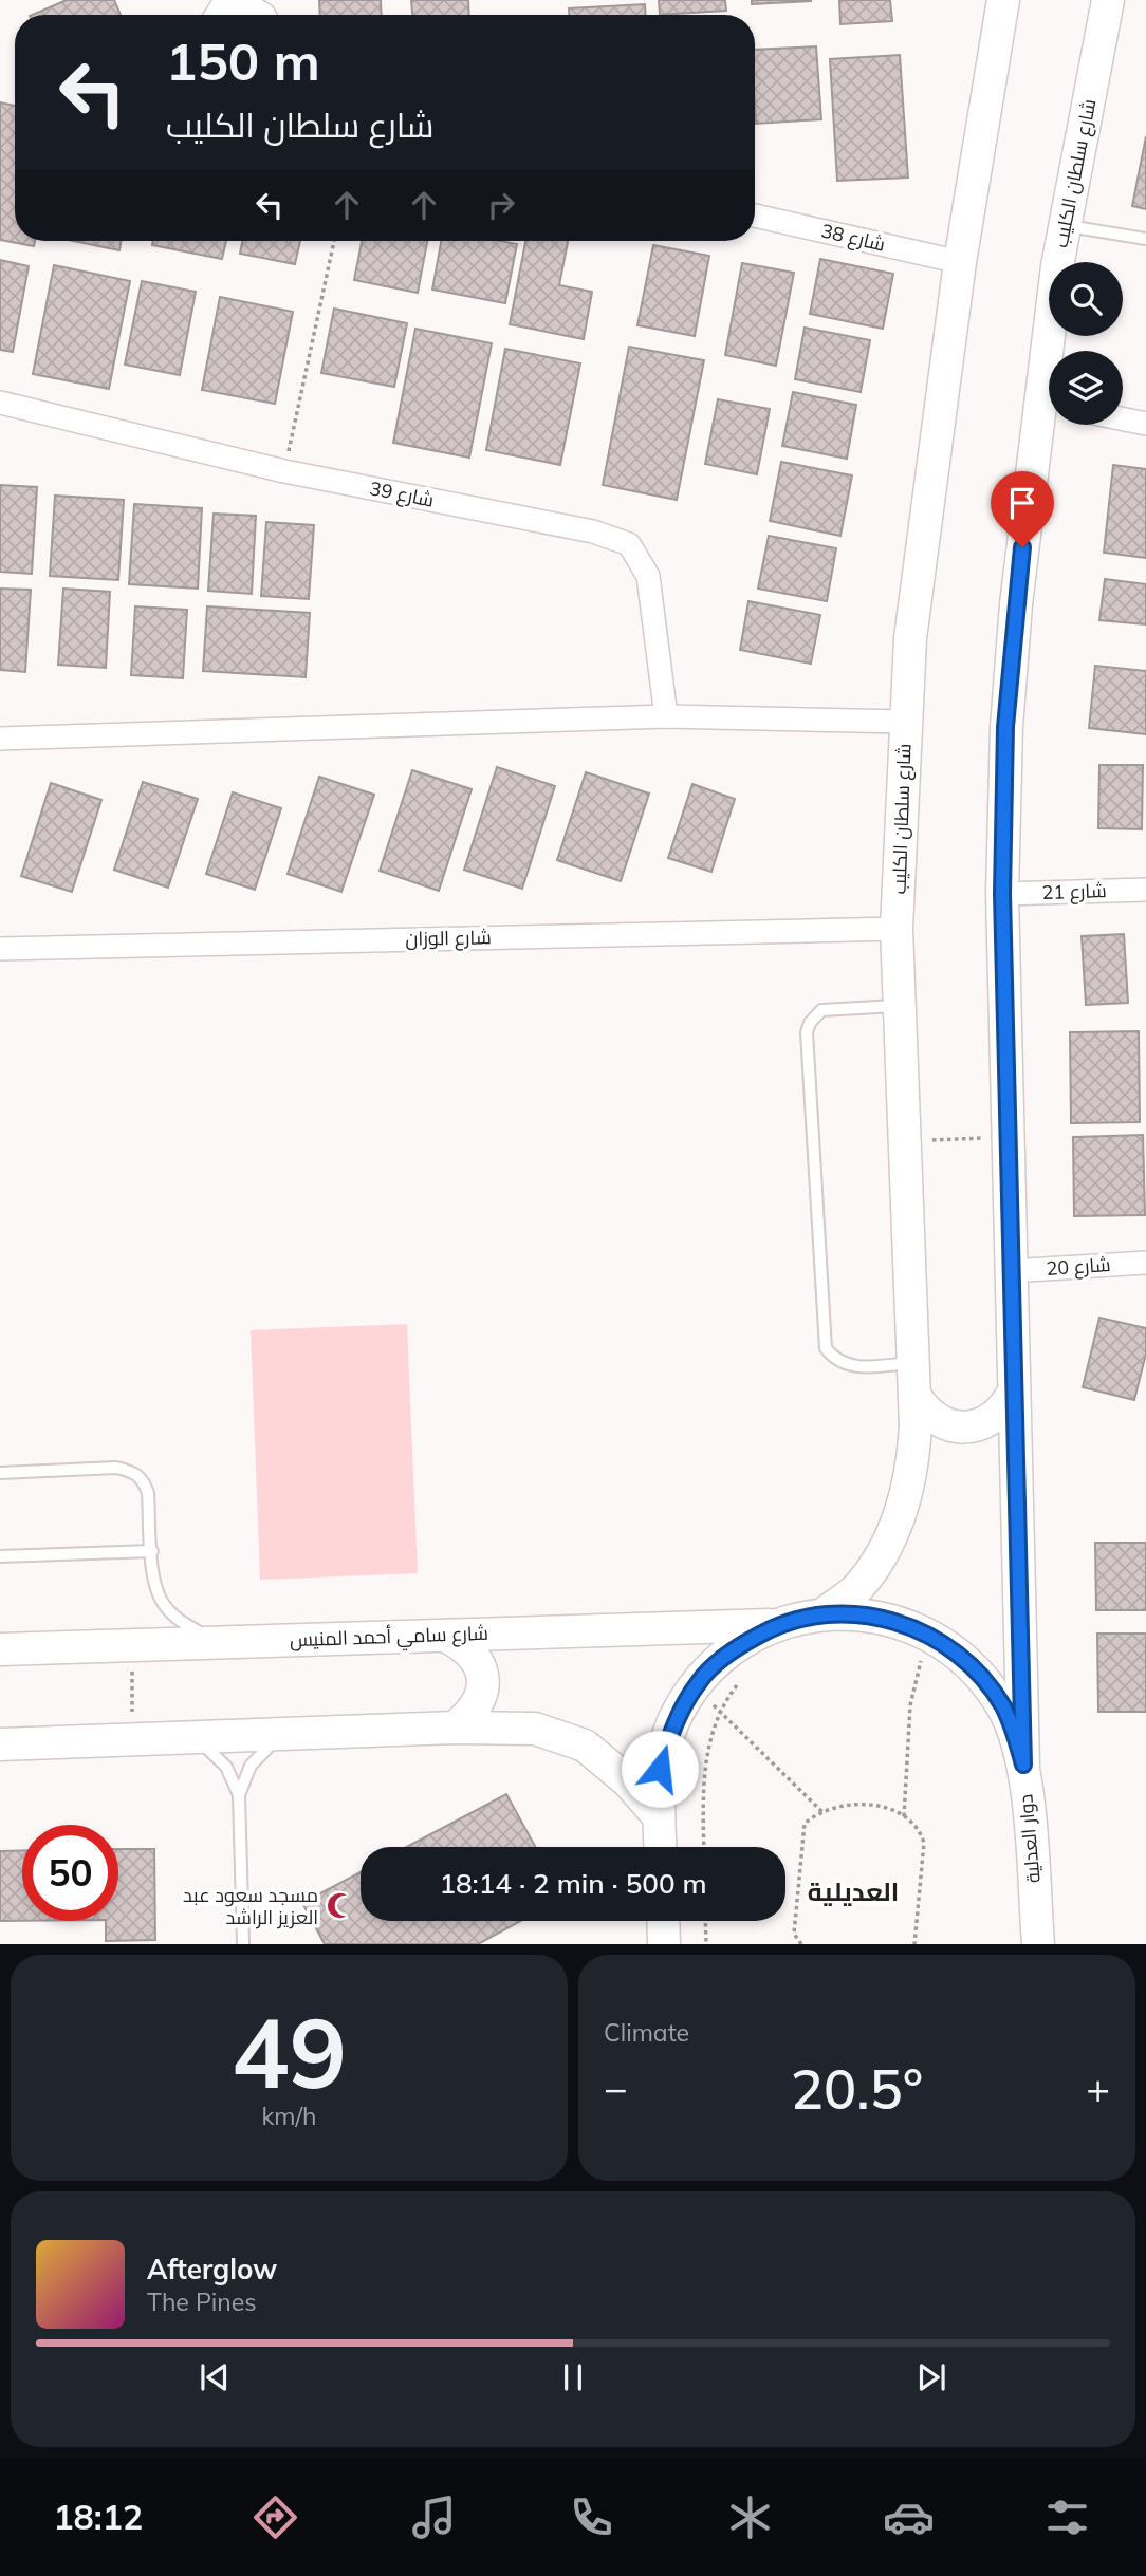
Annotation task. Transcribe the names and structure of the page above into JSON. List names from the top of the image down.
{
  "streets": {
    "street": [
      "شارع سلطان الكليب",
      "شارع 38",
      "شارع 39",
      "شارع 21",
      "شارع الوزان",
      "شارع 20",
      "شارع سامي أحمد المنيس",
      "دوار العدلية"
    ]
  },
  "crossings": [
    ["شارع سلطان الكليب", "شارع 38"],
    ["شارع سلطان الكليب", "شارع 21"],
    ["شارع سلطان الكليب", "شارع الوزان"],
    ["شارع سلطان الكليب", "شارع 20"],
    ["شارع سلطان الكليب", "دوار العدلية"],
    ["شارع سامي أحمد المنيس", "دوار العدلية"]
  ],
  "districts": ["العديلية"],
  "places": {
    "mosque": ["مسجد سعود عبد العزيز الراشد"]
  },
  "page": {
    "turn": ["150 m", "شارع سلطان الكليب"],
    "limit": "50",
    "trip": "18:14 · 2 min · 500 m",
    "tile": [
      ["49", "km/h"],
      "Climate"
    ],
    "heat": ["−", "20.5°", "+"],
    "song": ["Afterglow", "The Pines"],
    "tabs": "18:12"
  }
}
